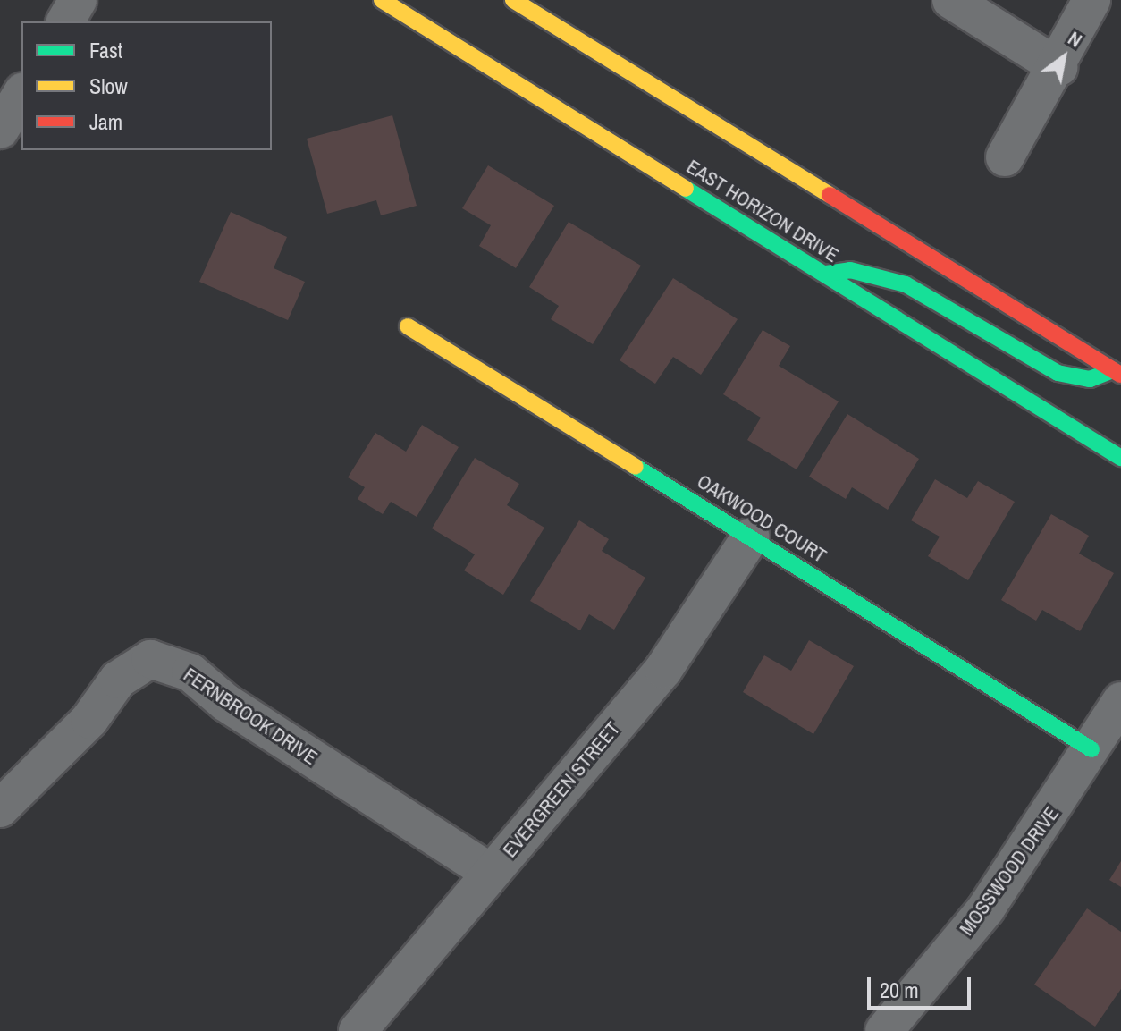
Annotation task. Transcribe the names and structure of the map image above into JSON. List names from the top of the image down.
{
  "streets": {
    "main road": ["EAST HORIZON DRIVE", "OAKWOOD COURT"],
    "street": ["FERNBROOK DRIVE", "EVERGREEN STREET", "MOSSWOOD DRIVE"]
  },
  "crossings": [
    ["OAKWOOD COURT", "EVERGREEN STREET"],
    ["OAKWOOD COURT", "MOSSWOOD DRIVE"],
    ["FERNBROOK DRIVE", "EVERGREEN STREET"]
  ],
  "legend": ["Fast", "Slow", "Jam"],
  "scale_bar": "20 m",
  "north": "top right"
}
